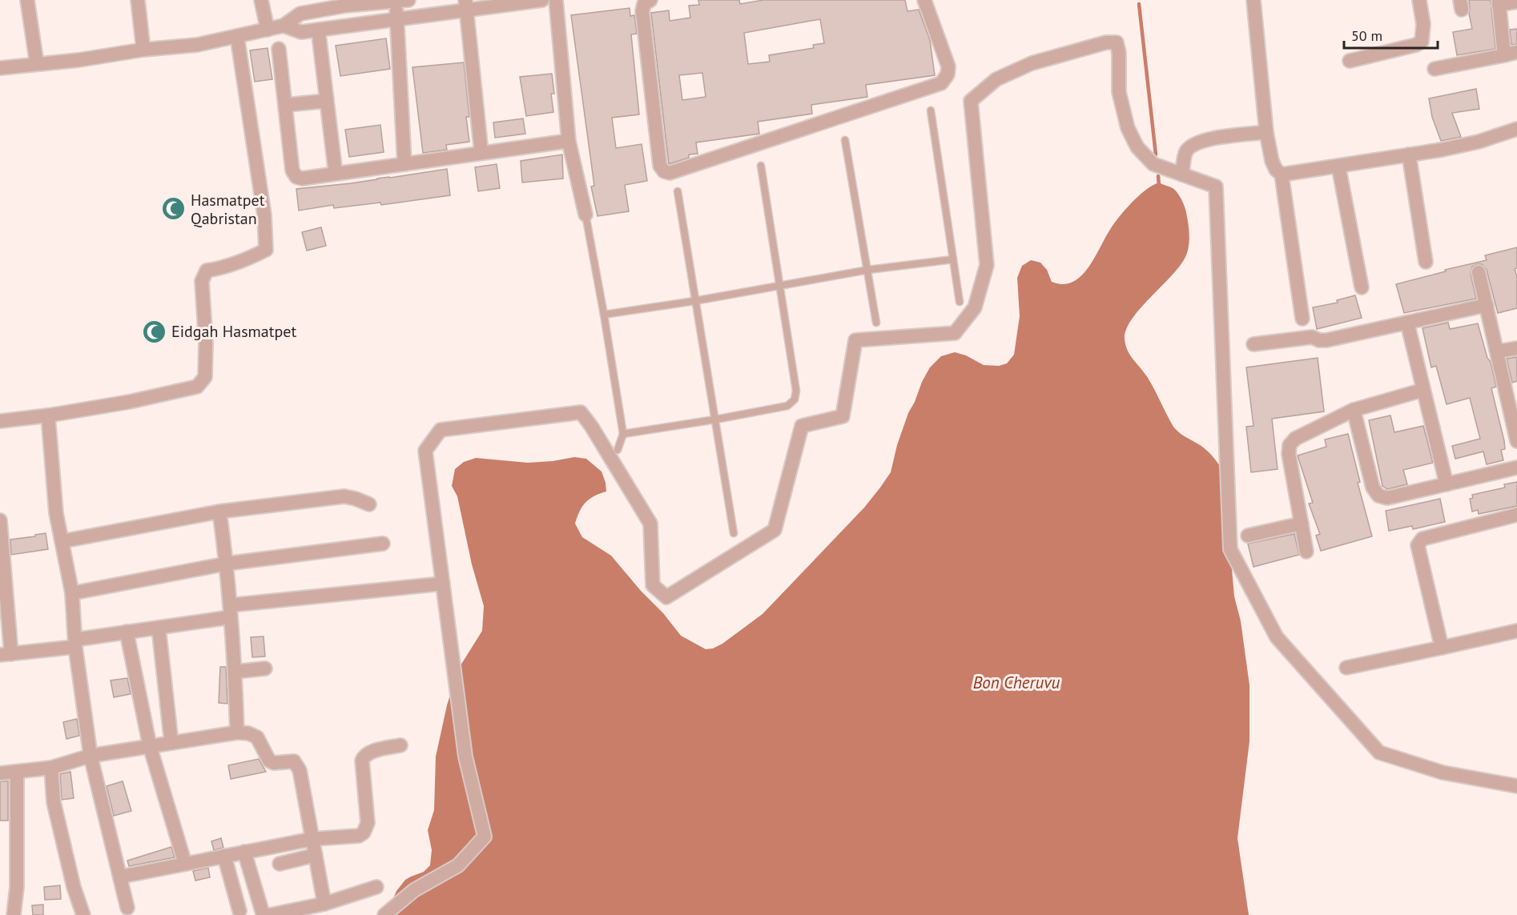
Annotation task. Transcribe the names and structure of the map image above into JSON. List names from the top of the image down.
{
  "water": ["Bon Cheruvu"],
  "places": {
    "mosque": ["Hasmatpet Qabristan", "Eidgah Hasmatpet"]
  },
  "scale_bar": "50 m"
}
